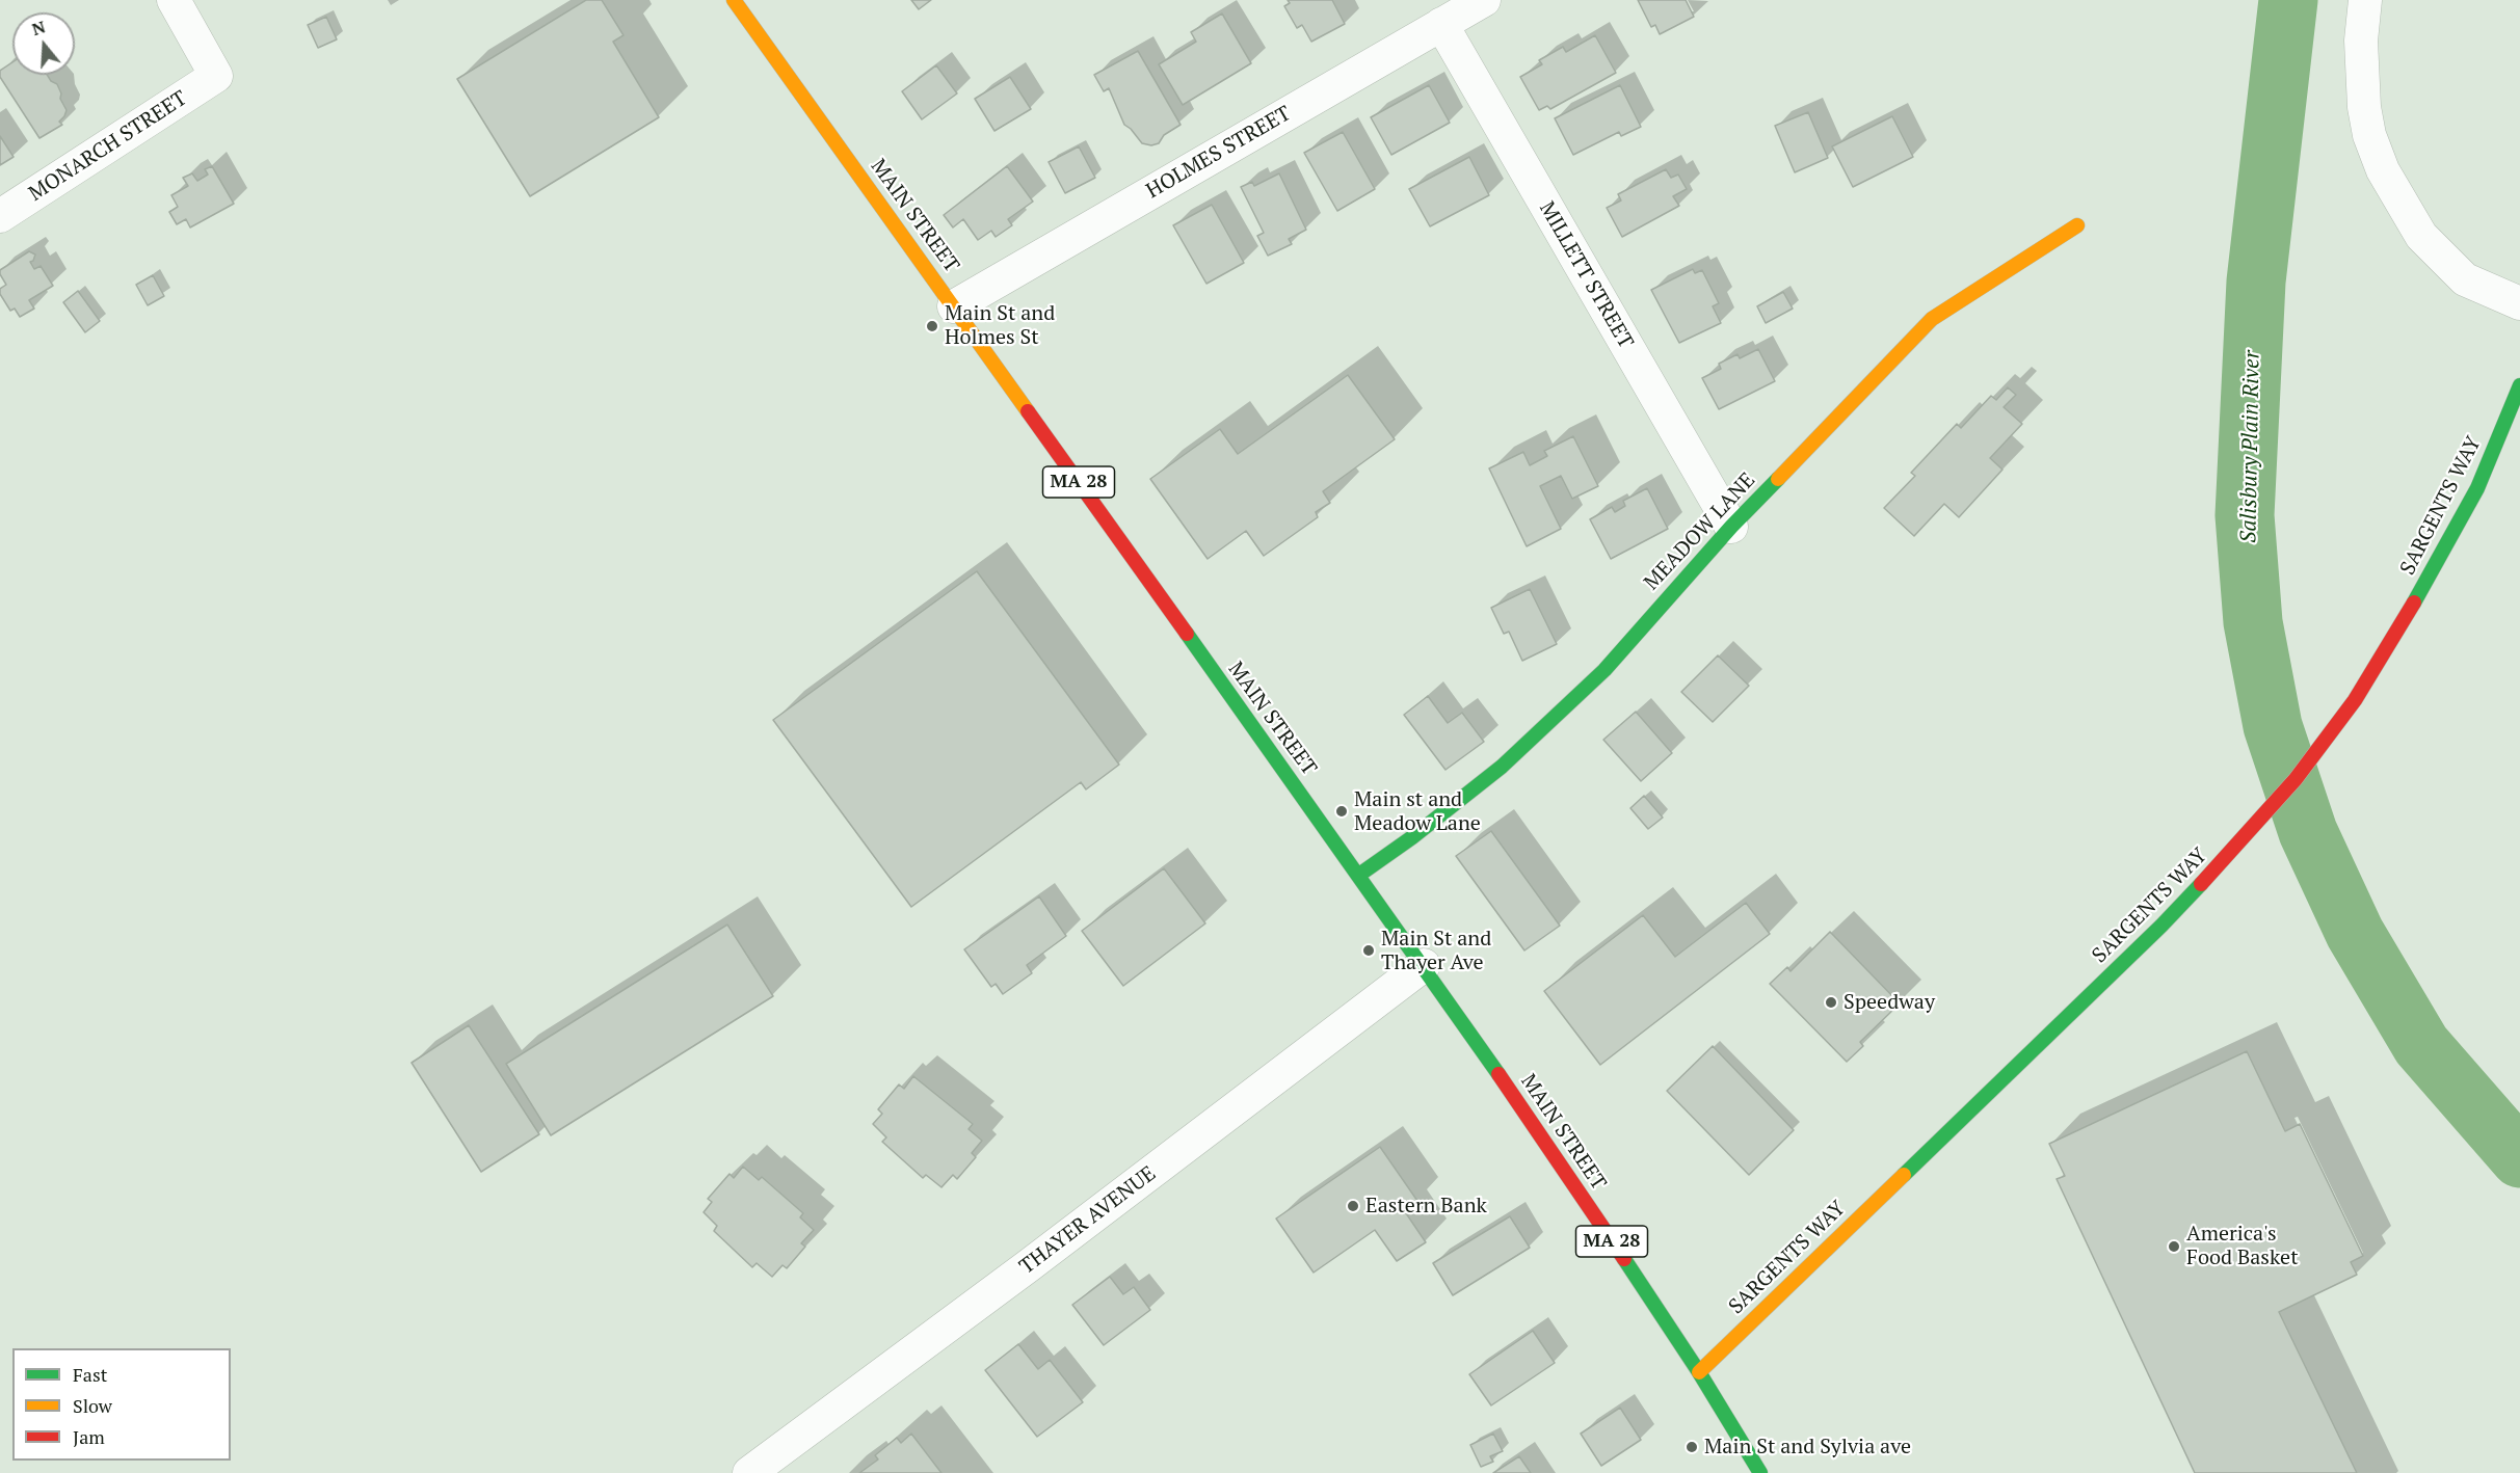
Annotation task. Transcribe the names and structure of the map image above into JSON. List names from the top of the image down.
{
  "streets": {
    "main road": [
      "MAIN STREET",
      "MA 28",
      "SARGENTS WAY",
      "MEADOW LANE"
    ],
    "street": [
      "MONARCH STREET",
      "HOLMES STREET",
      "MILLETT STREET",
      "THAYER AVENUE"
    ]
  },
  "crossings": [
    ["HOLMES STREET", "MAIN STREET"],
    ["HOLMES STREET", "MILLETT STREET"],
    ["MAIN STREET", "SARGENTS WAY"],
    ["MAIN STREET", "MEADOW LANE"],
    ["MAIN STREET", "THAYER AVENUE"],
    ["MILLETT STREET", "MEADOW LANE"]
  ],
  "water": ["Salisbury Plain River"],
  "places": [
    "Main St and Holmes St",
    "Main st and Meadow Lane",
    "Main St and Thayer Ave",
    "Speedway",
    "Eastern Bank",
    "America's Food Basket",
    "Main St and Sylvia ave"
  ],
  "legend": ["Fast", "Slow", "Jam"],
  "north": "top"
}
